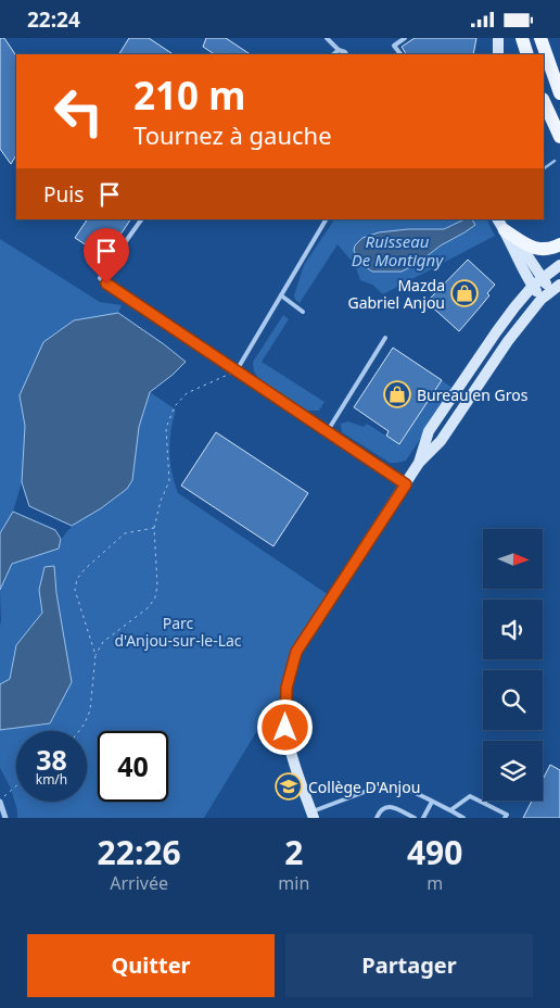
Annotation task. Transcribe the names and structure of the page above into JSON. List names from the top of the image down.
{
  "water": ["Ruisseau De Montigny"],
  "parks": ["Parc d'Anjou-sur-le-Lac"],
  "places": {
    "shop": ["Mazda Gabriel Anjou", "Bureau en Gros"],
    "school or university": ["Collège D'Anjou"]
  },
  "north": "right",
  "page": {
    "status": "22:24",
    "turn": ["210 m", "Tournez à gauche"],
    "then": "Puis",
    "speed": "38 km/h",
    "limit": "40",
    "eta": [
      "22:26",
      "Arrivée",
      "2",
      "min",
      "490",
      "m"
    ],
    "buttons": ["Quitter", "Partager"]
  }
}
